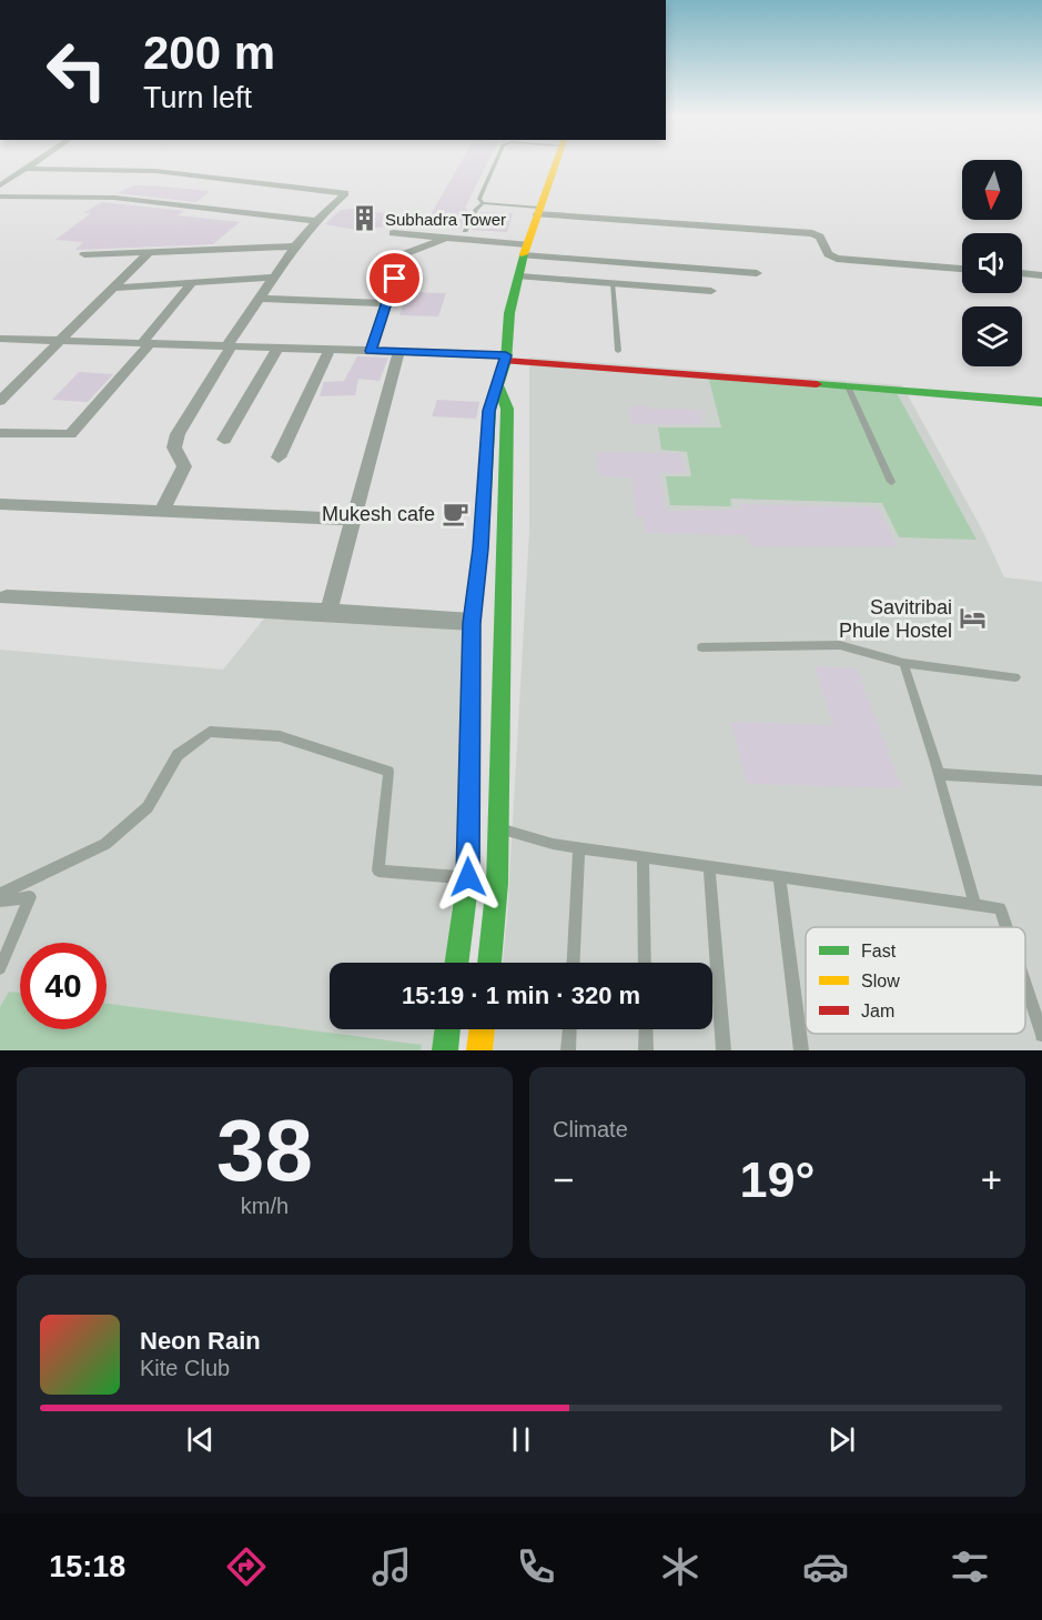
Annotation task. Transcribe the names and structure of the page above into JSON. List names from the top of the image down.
{
  "places": {
    "building": ["Subhadra Tower"],
    "cafe": ["Mukesh cafe"],
    "hotel": ["Savitribai Phule Hostel"]
  },
  "legend": ["Fast", "Slow", "Jam"],
  "north": "bottom",
  "page": {
    "turn": ["200 m", "Turn left"],
    "limit": "40",
    "trip": "15:19 · 1 min · 320 m",
    "tile": [
      ["38", "km/h"],
      "Climate"
    ],
    "heat": ["−", "19°", "+"],
    "song": ["Neon Rain", "Kite Club"],
    "tabs": "15:18"
  }
}
